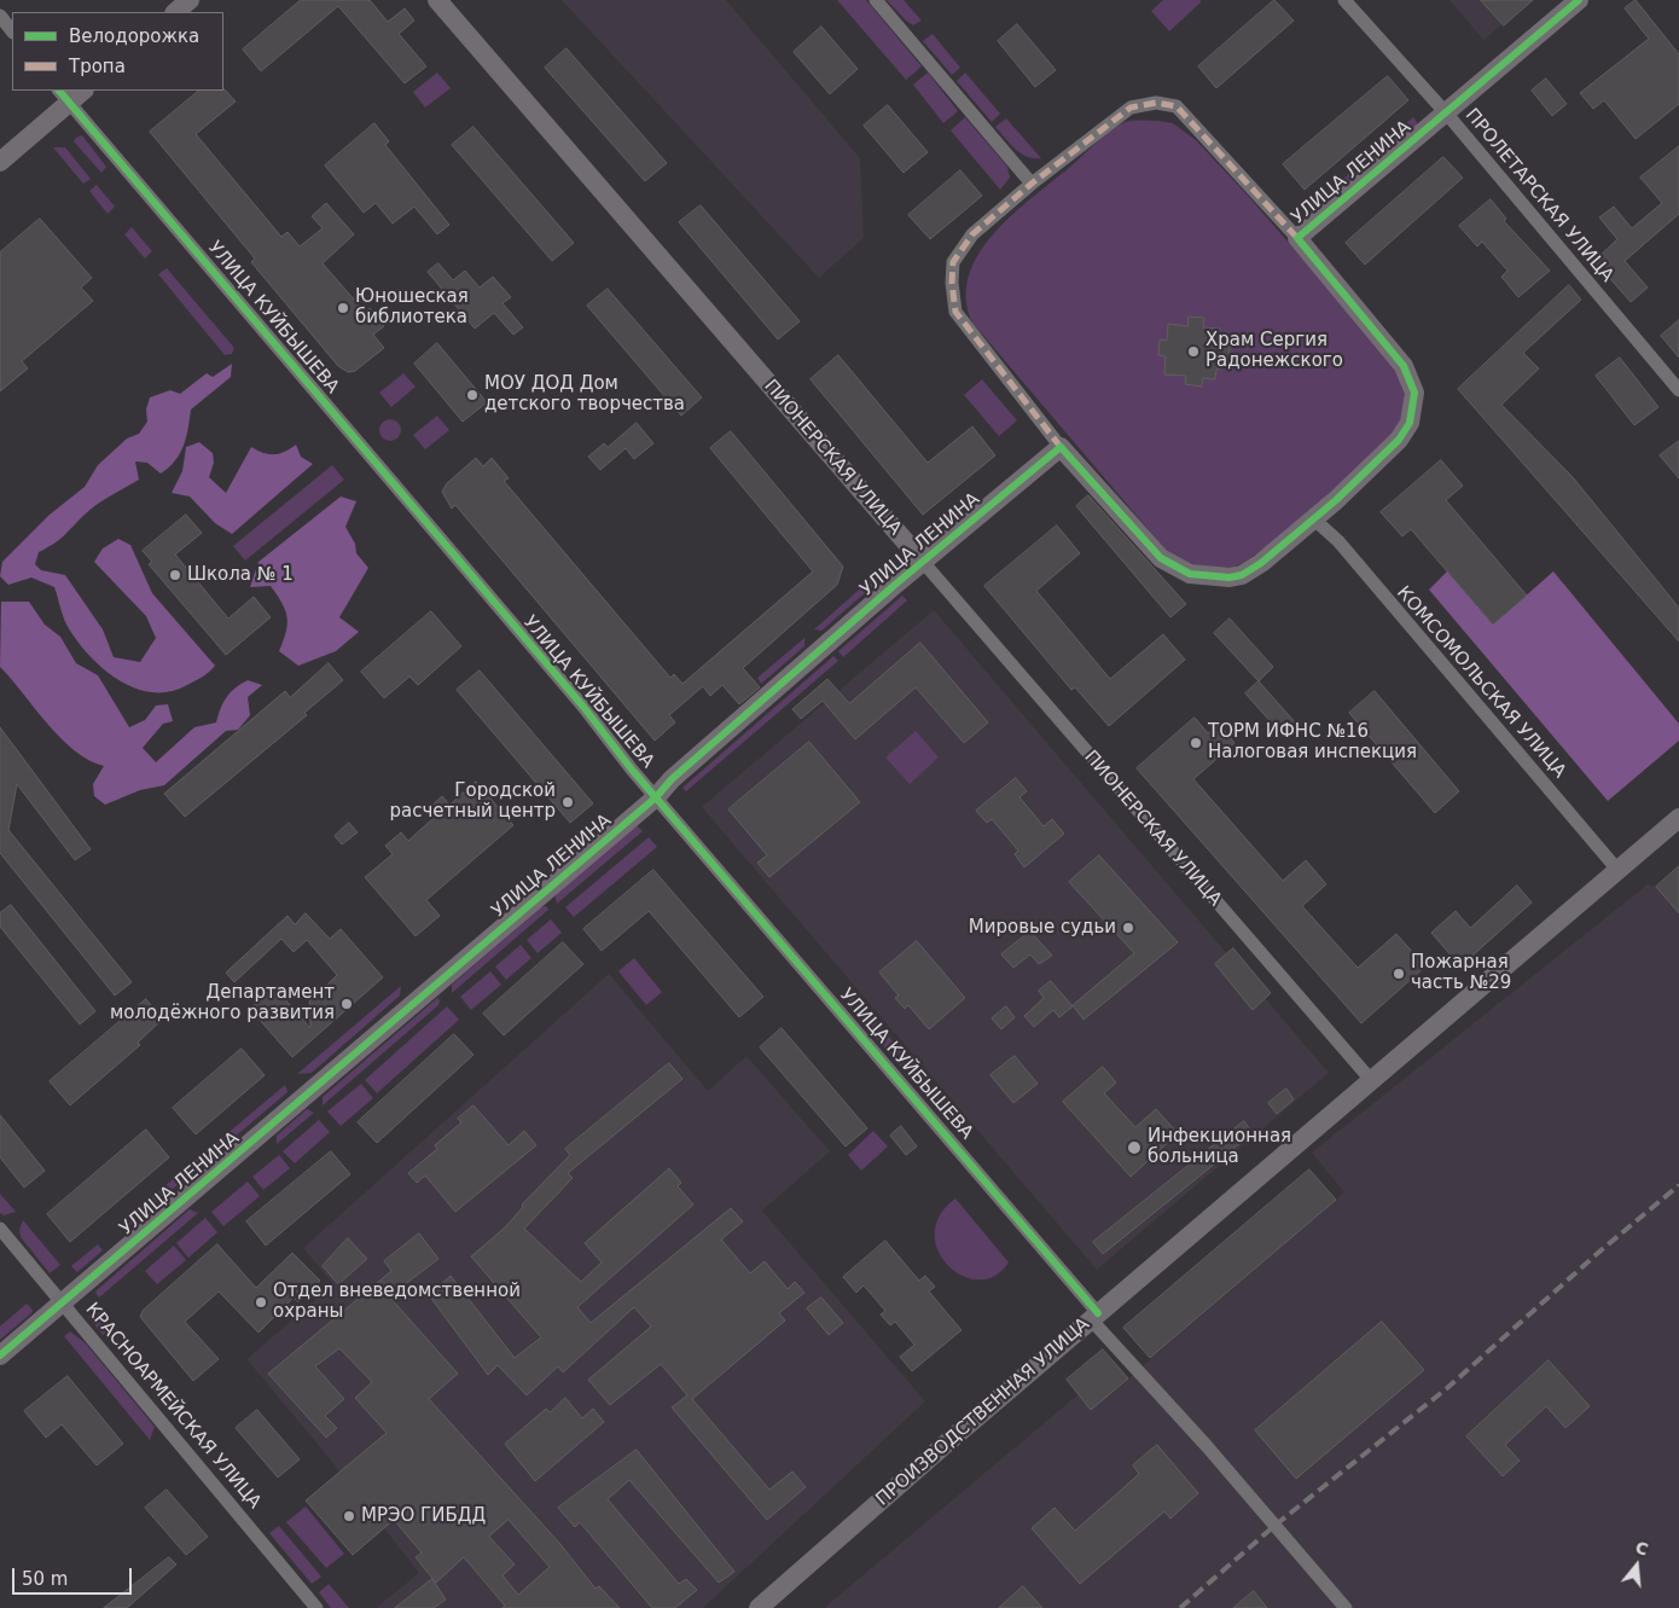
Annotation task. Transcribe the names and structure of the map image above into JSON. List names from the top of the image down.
{
  "streets": {
    "street": [
      "УЛИЦА ЛЕНИНА",
      "ПРОЛЕТАРСКАЯ УЛИЦА",
      "УЛИЦА КУЙБЫШЕВА",
      "ПИОНЕРСКАЯ УЛИЦА",
      "КОМСОМОЛЬСКАЯ УЛИЦА",
      "КРАСНОАРМЕЙСКАЯ УЛИЦА",
      "ПРОИЗВОДСТВЕННАЯ УЛИЦА"
    ]
  },
  "crossings": [
    ["УЛИЦА ЛЕНИНА", "ПРОЛЕТАРСКАЯ УЛИЦА"],
    ["УЛИЦА ЛЕНИНА", "УЛИЦА КУЙБЫШЕВА"],
    ["УЛИЦА ЛЕНИНА", "ПИОНЕРСКАЯ УЛИЦА"],
    ["УЛИЦА ЛЕНИНА", "КОМСОМОЛЬСКАЯ УЛИЦА"],
    ["УЛИЦА ЛЕНИНА", "КРАСНОАРМЕЙСКАЯ УЛИЦА"],
    ["УЛИЦА КУЙБЫШЕВА", "ПРОИЗВОДСТВЕННАЯ УЛИЦА"],
    ["ПИОНЕРСКАЯ УЛИЦА", "ПРОИЗВОДСТВЕННАЯ УЛИЦА"],
    ["КОМСОМОЛЬСКАЯ УЛИЦА", "ПРОИЗВОДСТВЕННАЯ УЛИЦА"]
  ],
  "places": [
    "Юношеская библиотека",
    "Храм Сергия Радонежского",
    "МОУ ДОД Дом детского творчества",
    "Школа № 1",
    "ТОРМ ИФНС №16 Налоговая инспекция",
    "Городской расчетный центр",
    "Мировые судьи",
    "Пожарная часть №29",
    "Департамент молодёжного развития",
    "Инфекционная больница",
    "Отдел вневедомственной охраны",
    "МРЭО ГИБДД"
  ],
  "legend": ["Велодорожка", "Тропа"],
  "scale_bar": "50 m",
  "north": "top"
}
